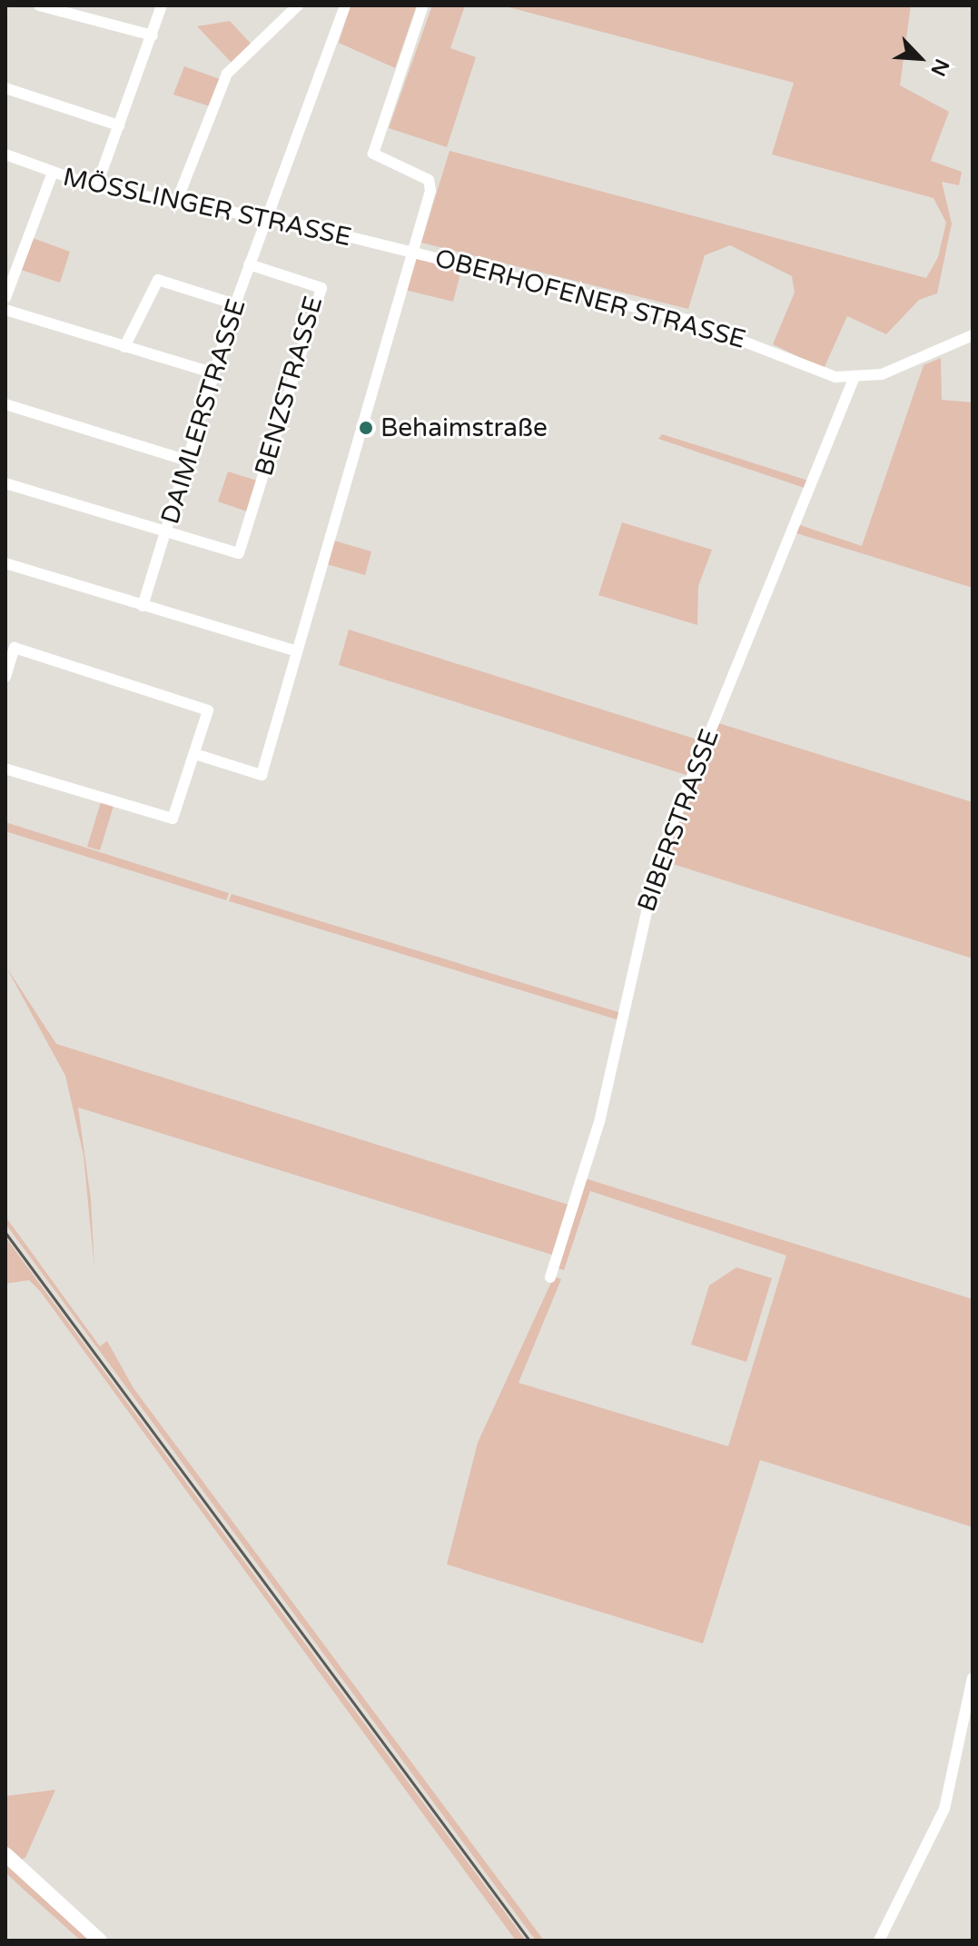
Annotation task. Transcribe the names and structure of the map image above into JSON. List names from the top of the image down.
{
  "streets": {
    "street": [
      "MÖSSLINGER STRASSE",
      "OBERHOFENER STRASSE",
      "BENZSTRASSE",
      "DAIMLERSTRASSE",
      "BIBERSTRASSE"
    ]
  },
  "crossings": [
    ["MÖSSLINGER STRASSE", "OBERHOFENER STRASSE"],
    ["MÖSSLINGER STRASSE", "DAIMLERSTRASSE"],
    ["OBERHOFENER STRASSE", "BIBERSTRASSE"],
    ["BENZSTRASSE", "DAIMLERSTRASSE"]
  ],
  "places": ["Behaimstraße"],
  "north": "bottom right"
}
